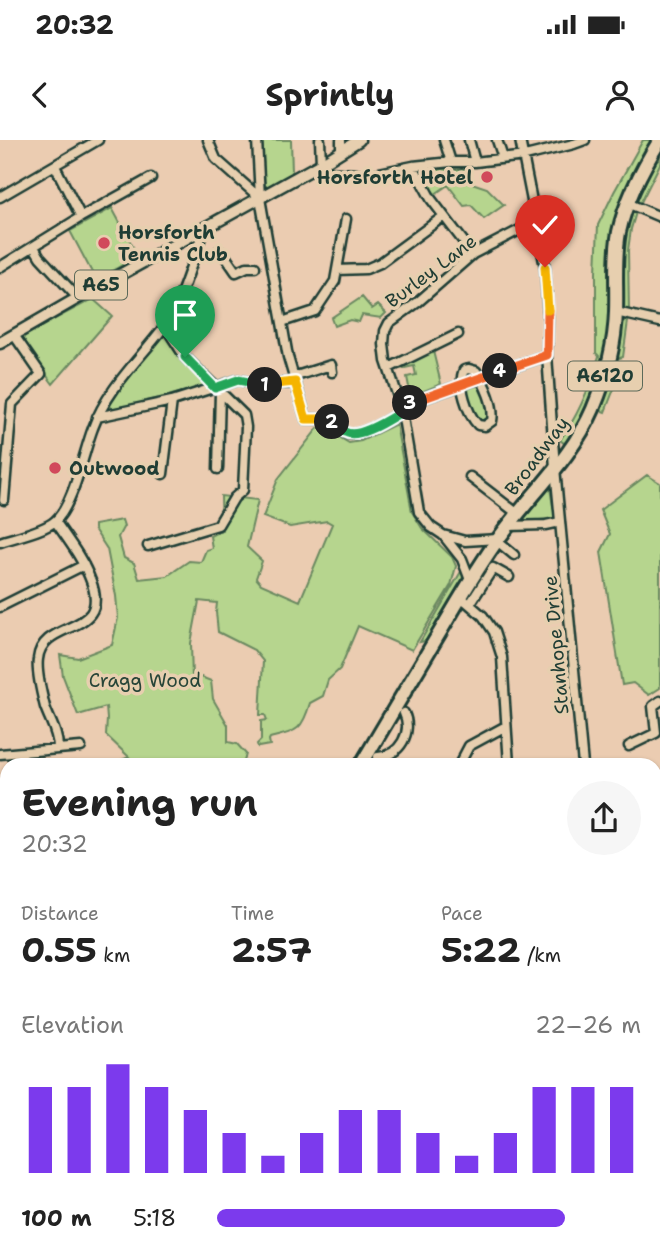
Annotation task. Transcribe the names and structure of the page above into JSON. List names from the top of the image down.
{
  "streets": {
    "highway": ["A6120", "Broadway"],
    "main road": ["A65"],
    "street": ["Burley Lane", "Stanhope Drive"]
  },
  "crossings": [
    ["Burley Lane", "Broadway"],
    ["Burley Lane", "Stanhope Drive"],
    ["Broadway", "Stanhope Drive"]
  ],
  "parks": ["Cragg Wood"],
  "places": ["Horsforth Hotel", "Horsforth Tennis Club", "Outwood"],
  "page": {
    "status": "20:32",
    "header": "Sprintly",
    "pins": [
      "4",
      "1",
      "3",
      "2"
    ],
    "heading": ["Evening run", "20:32"],
    "stats": [
      ["Distance", "0.55 km"],
      ["Time", "2:57"],
      ["Pace", "5:22 /km"]
    ],
    "chart": ["Elevation", "22–26 m"],
    "list": [
      {
        "name": "100 m",
        "note": "5:18"
      }
    ]
  }
}
